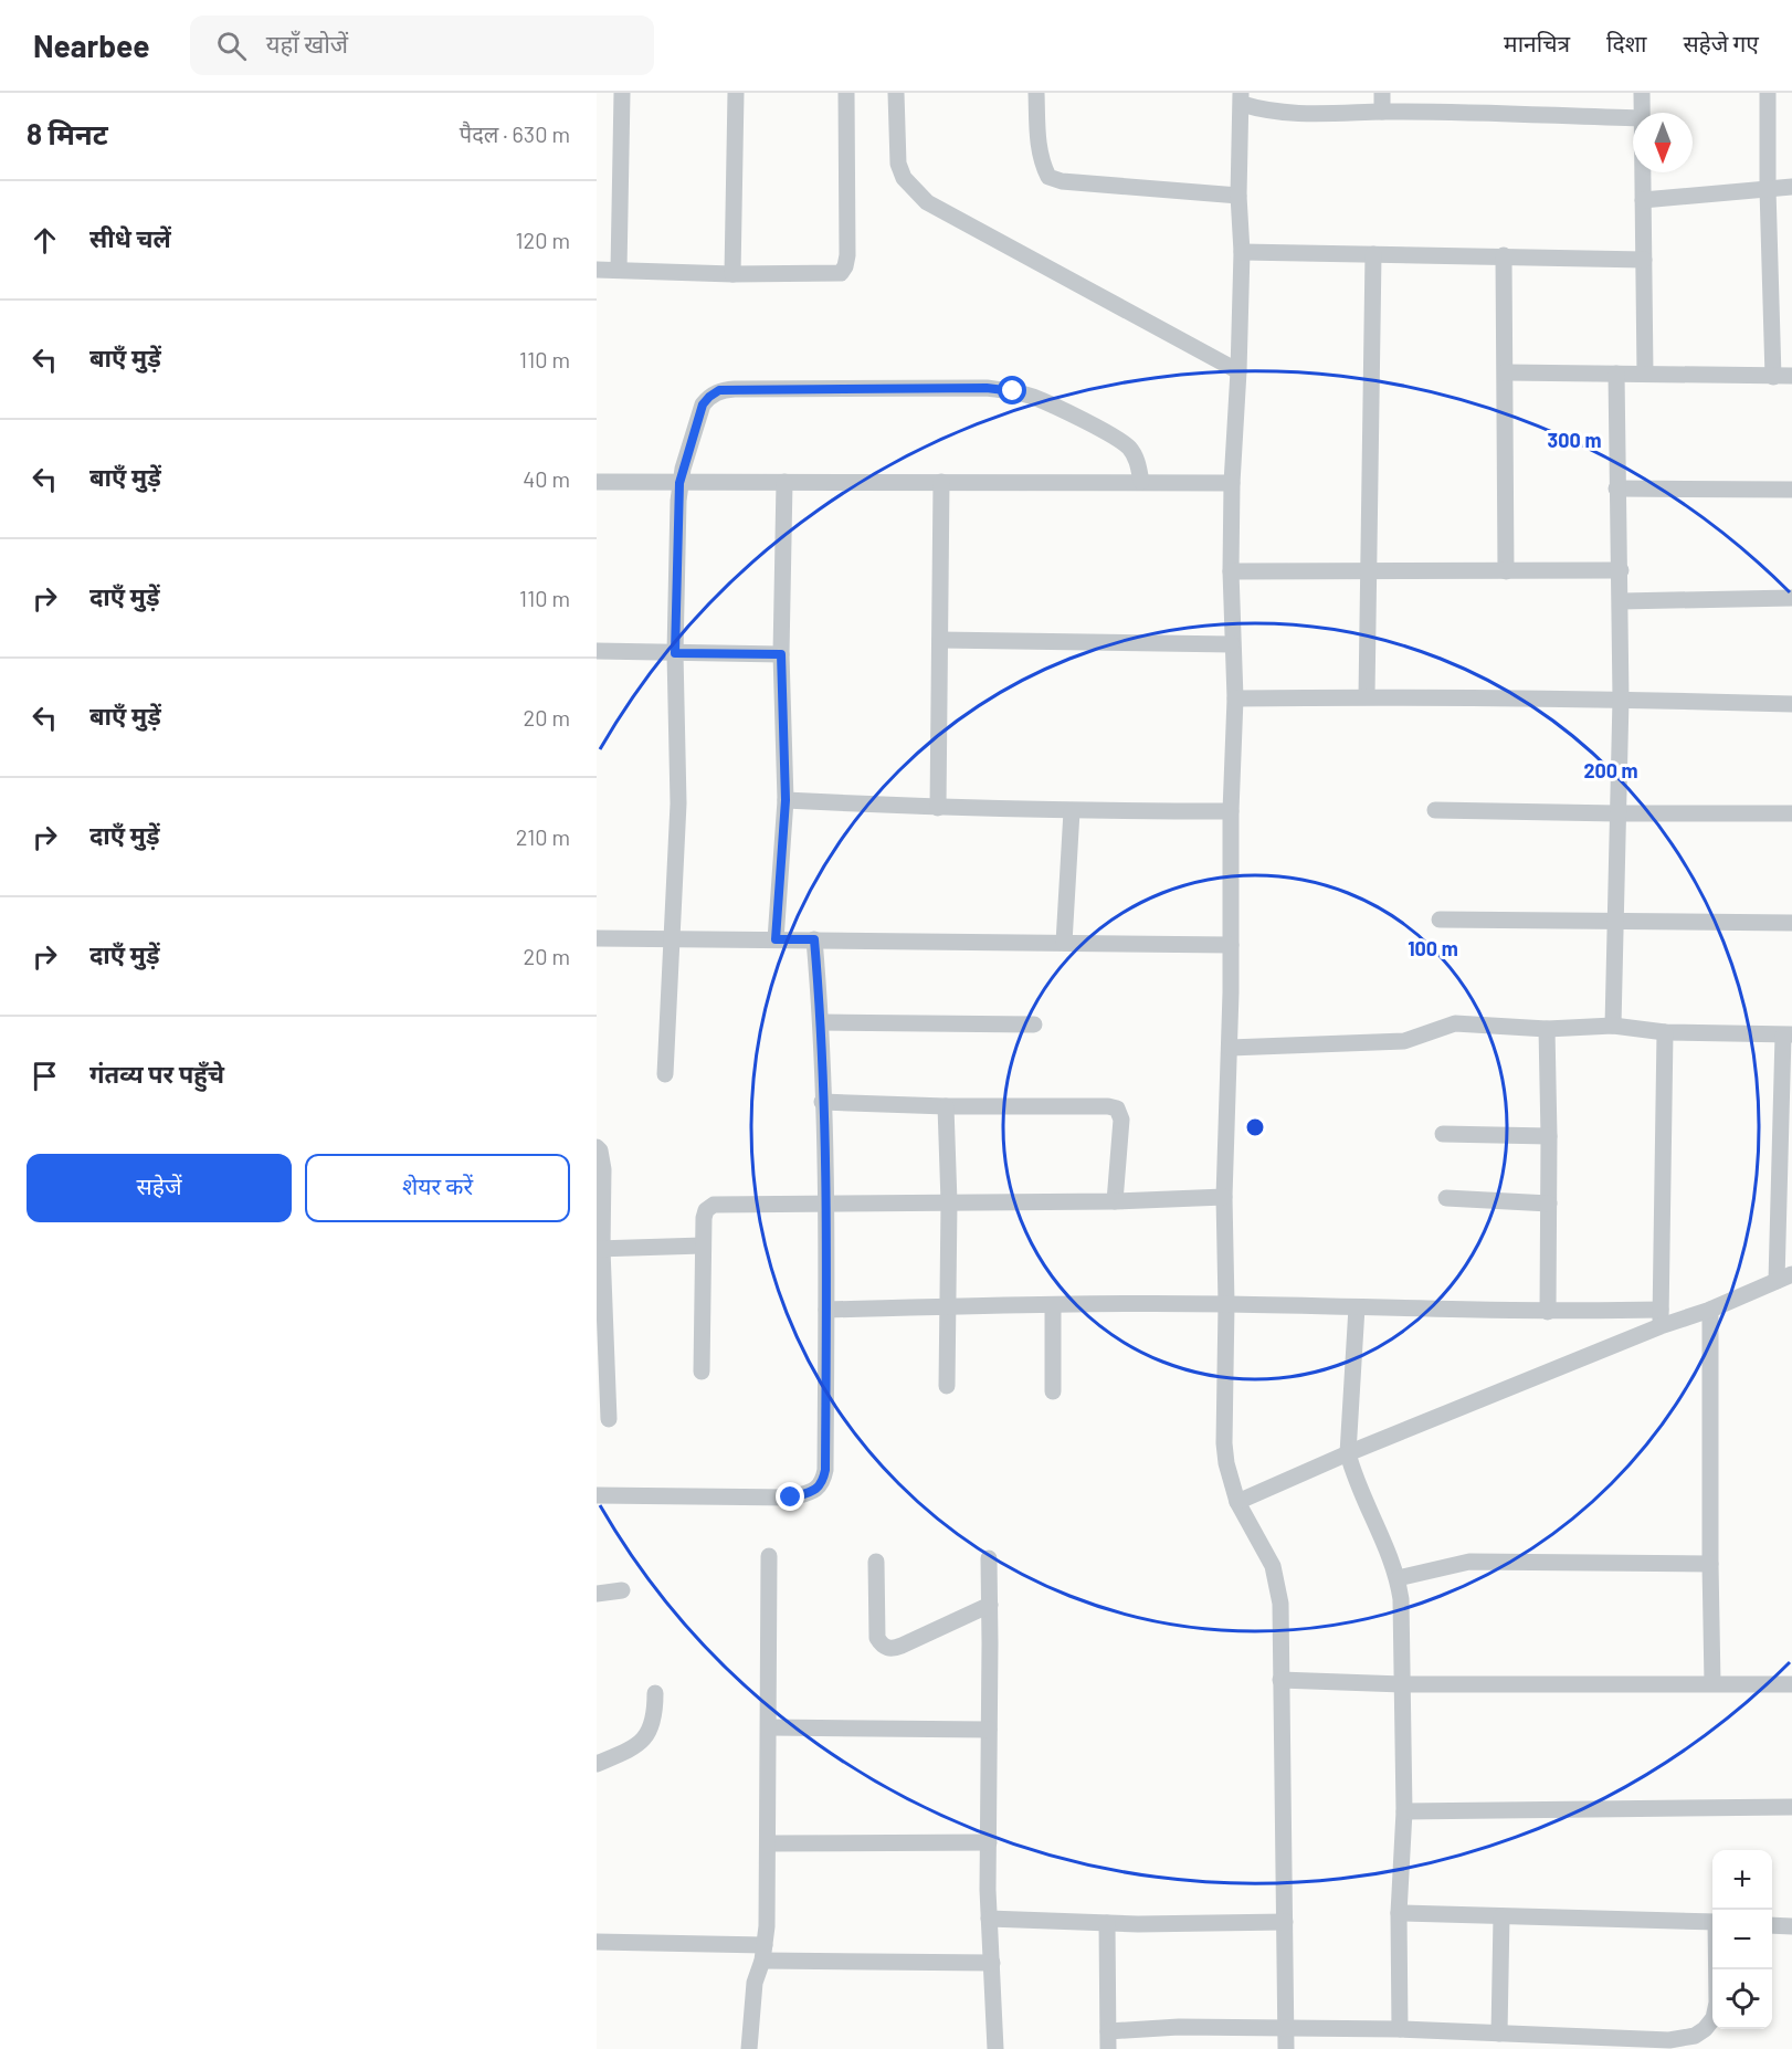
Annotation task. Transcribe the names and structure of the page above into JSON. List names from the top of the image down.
{
  "north": "bottom",
  "page": {
    "header": "Nearbee",
    "search": "यहाँ खोजें",
    "nav": ["मानचित्र", "दिशा", "सहेजे गए"],
    "heading": ["8 मिनट", "पैदल · 630 m"],
    "list": [
      ["सीधे चलें", "120 m"],
      ["बाएँ मुड़ें", "110 m"],
      ["बाएँ मुड़ें", "40 m"],
      ["दाएँ मुड़ें", "110 m"],
      ["बाएँ मुड़ें", "20 m"],
      ["दाएँ मुड़ें", "210 m"],
      ["दाएँ मुड़ें", "20 m"],
      "गंतव्य पर पहुँचे"
    ],
    "buttons": ["सहेजें", "शेयर करें"],
    "map_buttons": ["+", "−"]
  },
  "rings": ["300 m", "200 m", "100 m"]
}
